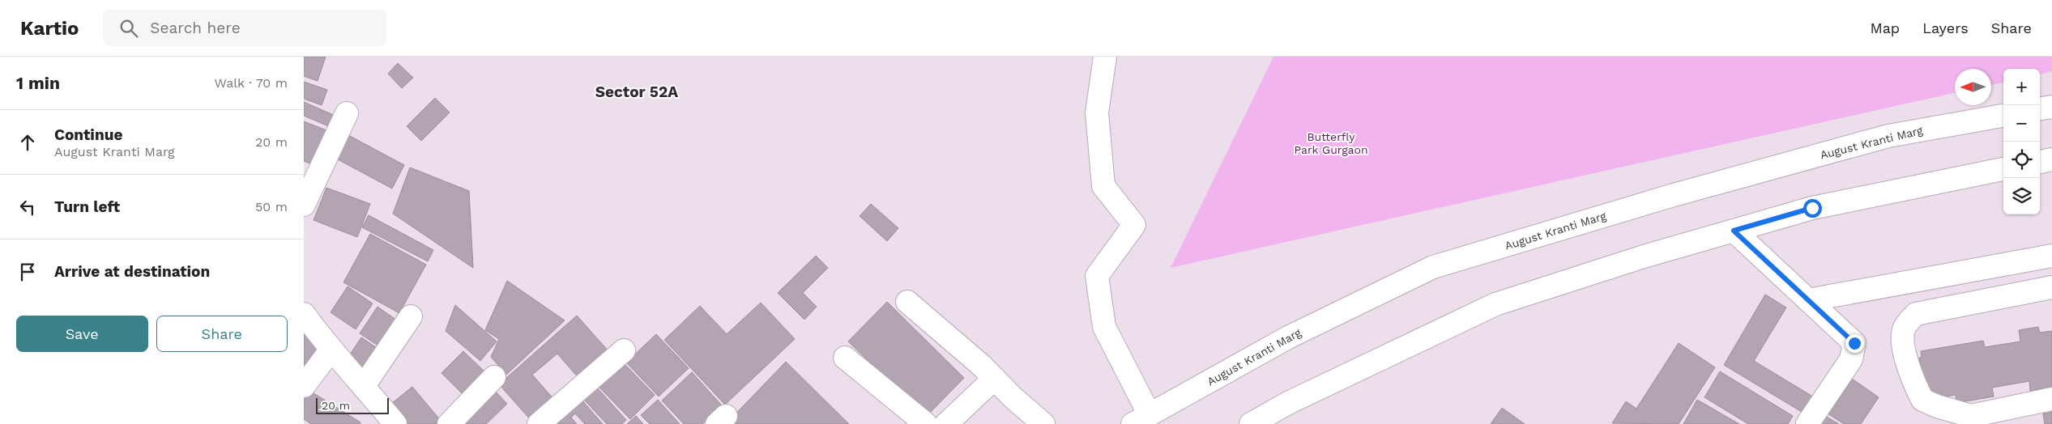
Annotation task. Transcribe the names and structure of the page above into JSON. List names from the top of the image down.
{
  "streets": {
    "street": ["August Kranti Marg"]
  },
  "districts": ["Sector 52A"],
  "parks": ["Butterfly Park Gurgaon"],
  "scale_bar": "20 m",
  "north": "left",
  "page": {
    "header": "Kartio",
    "search": "Search here",
    "nav": ["Map", "Layers", "Share"],
    "heading": ["1 min", "Walk · 70 m"],
    "map_buttons": ["+", "−"],
    "list": [
      ["Continue", "August Kranti Marg", "20 m"],
      ["Turn left", "50 m"],
      "Arrive at destination"
    ],
    "buttons": ["Save", "Share"],
    "scale": "20 m"
  }
}
